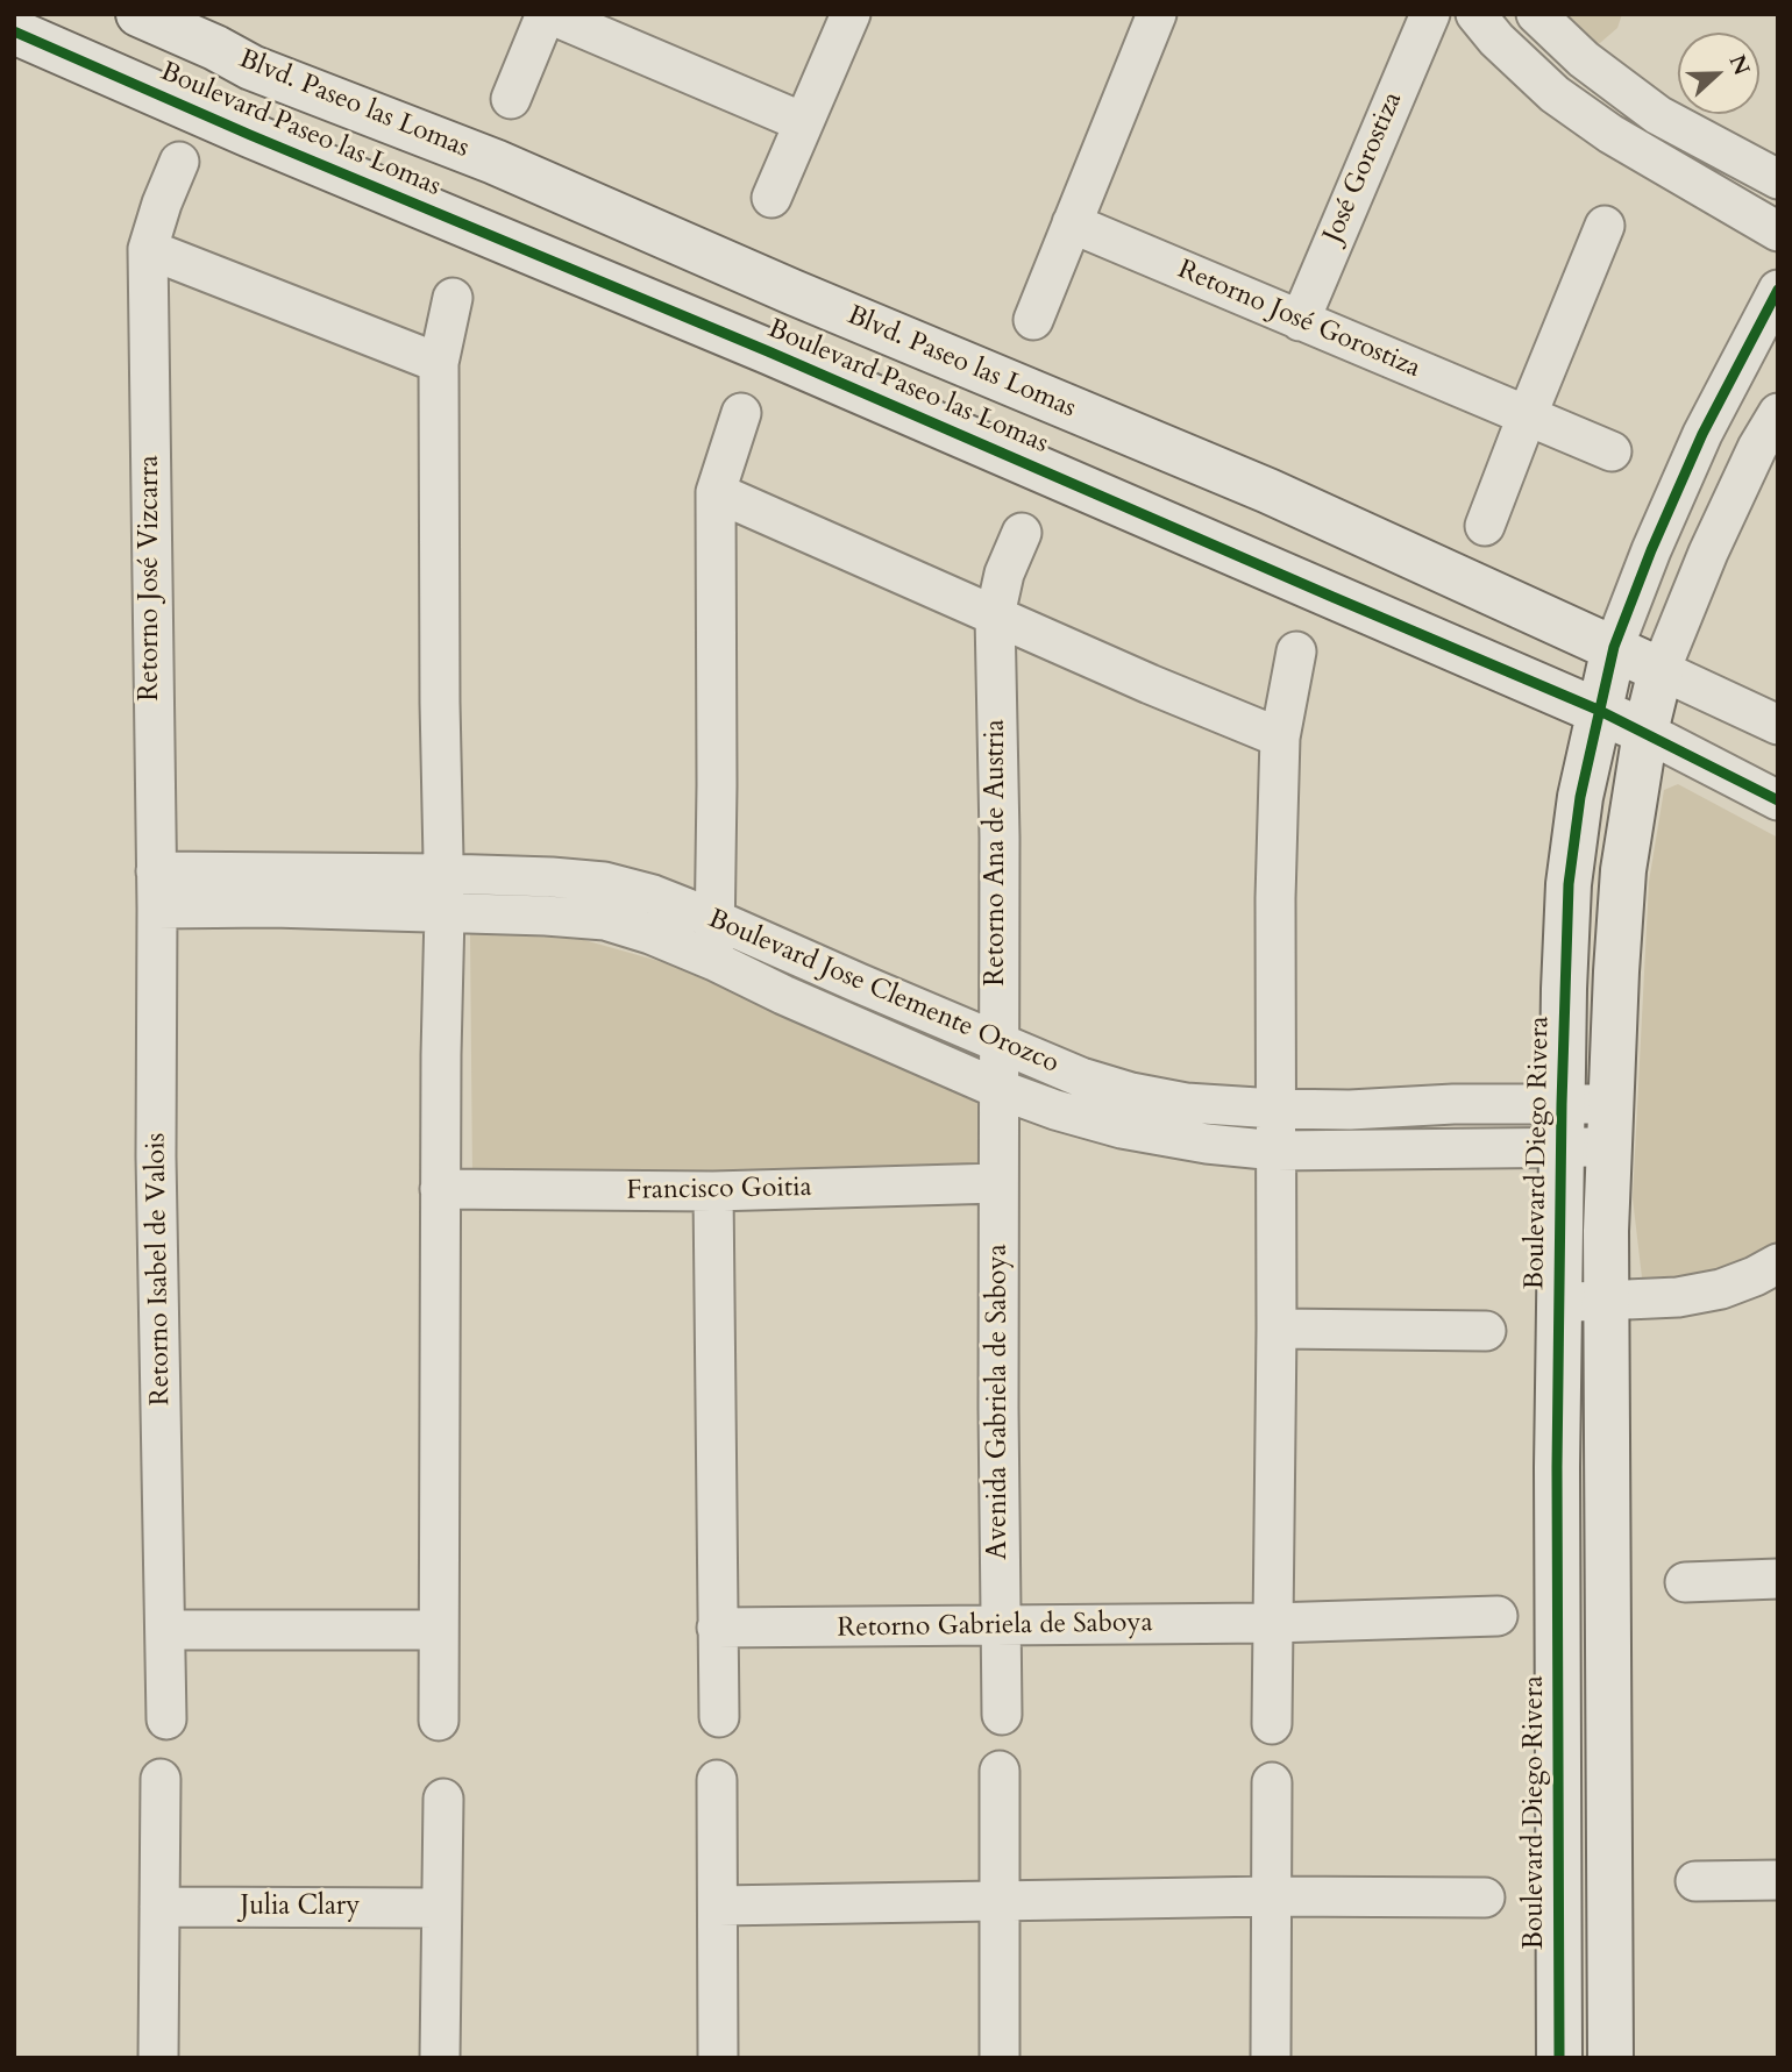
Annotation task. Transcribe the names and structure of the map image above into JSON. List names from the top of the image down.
{
  "streets": {
    "street": [
      "Blvd. Paseo las Lomas",
      "Boulevard Paseo las Lomas",
      "José Gorostiza",
      "Retorno José Gorostiza",
      "Retorno José Vizcarra",
      "Retorno Ana de Austria",
      "Boulevard Jose Clemente Orozco",
      "Boulevard Diego Rivera",
      "Francisco Goitia",
      "Retorno Isabel de Valois",
      "Avenida Gabriela de Saboya",
      "Retorno Gabriela de Saboya",
      "Julia Clary"
    ]
  },
  "crossings": [
    ["Blvd. Paseo las Lomas", "Boulevard Diego Rivera"],
    ["Boulevard Paseo las Lomas", "Boulevard Diego Rivera"],
    ["José Gorostiza", "Retorno José Gorostiza"],
    ["Retorno José Vizcarra", "Boulevard Jose Clemente Orozco"],
    ["Retorno José Vizcarra", "Retorno Isabel de Valois"],
    ["Retorno Ana de Austria", "Boulevard Jose Clemente Orozco"],
    ["Retorno Ana de Austria", "Avenida Gabriela de Saboya"],
    ["Boulevard Jose Clemente Orozco", "Boulevard Diego Rivera"],
    ["Boulevard Jose Clemente Orozco", "Retorno Isabel de Valois"],
    ["Boulevard Jose Clemente Orozco", "Avenida Gabriela de Saboya"],
    ["Francisco Goitia", "Avenida Gabriela de Saboya"],
    ["Avenida Gabriela de Saboya", "Retorno Gabriela de Saboya"]
  ],
  "north": "right"
}
